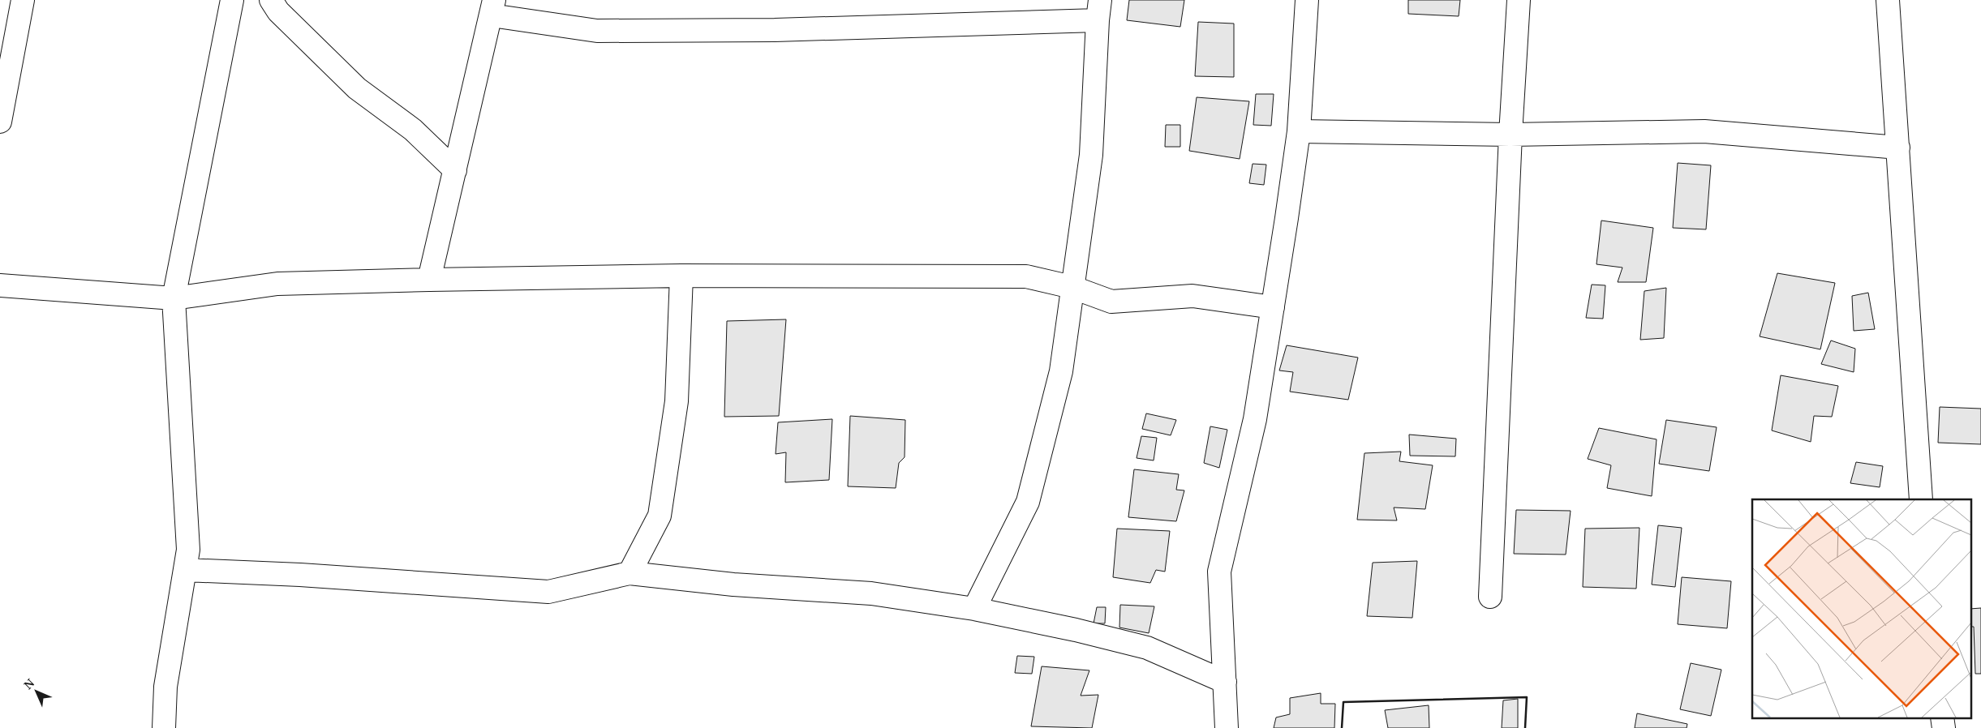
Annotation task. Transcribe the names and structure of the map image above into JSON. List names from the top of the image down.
{
  "north": "top left"
}
